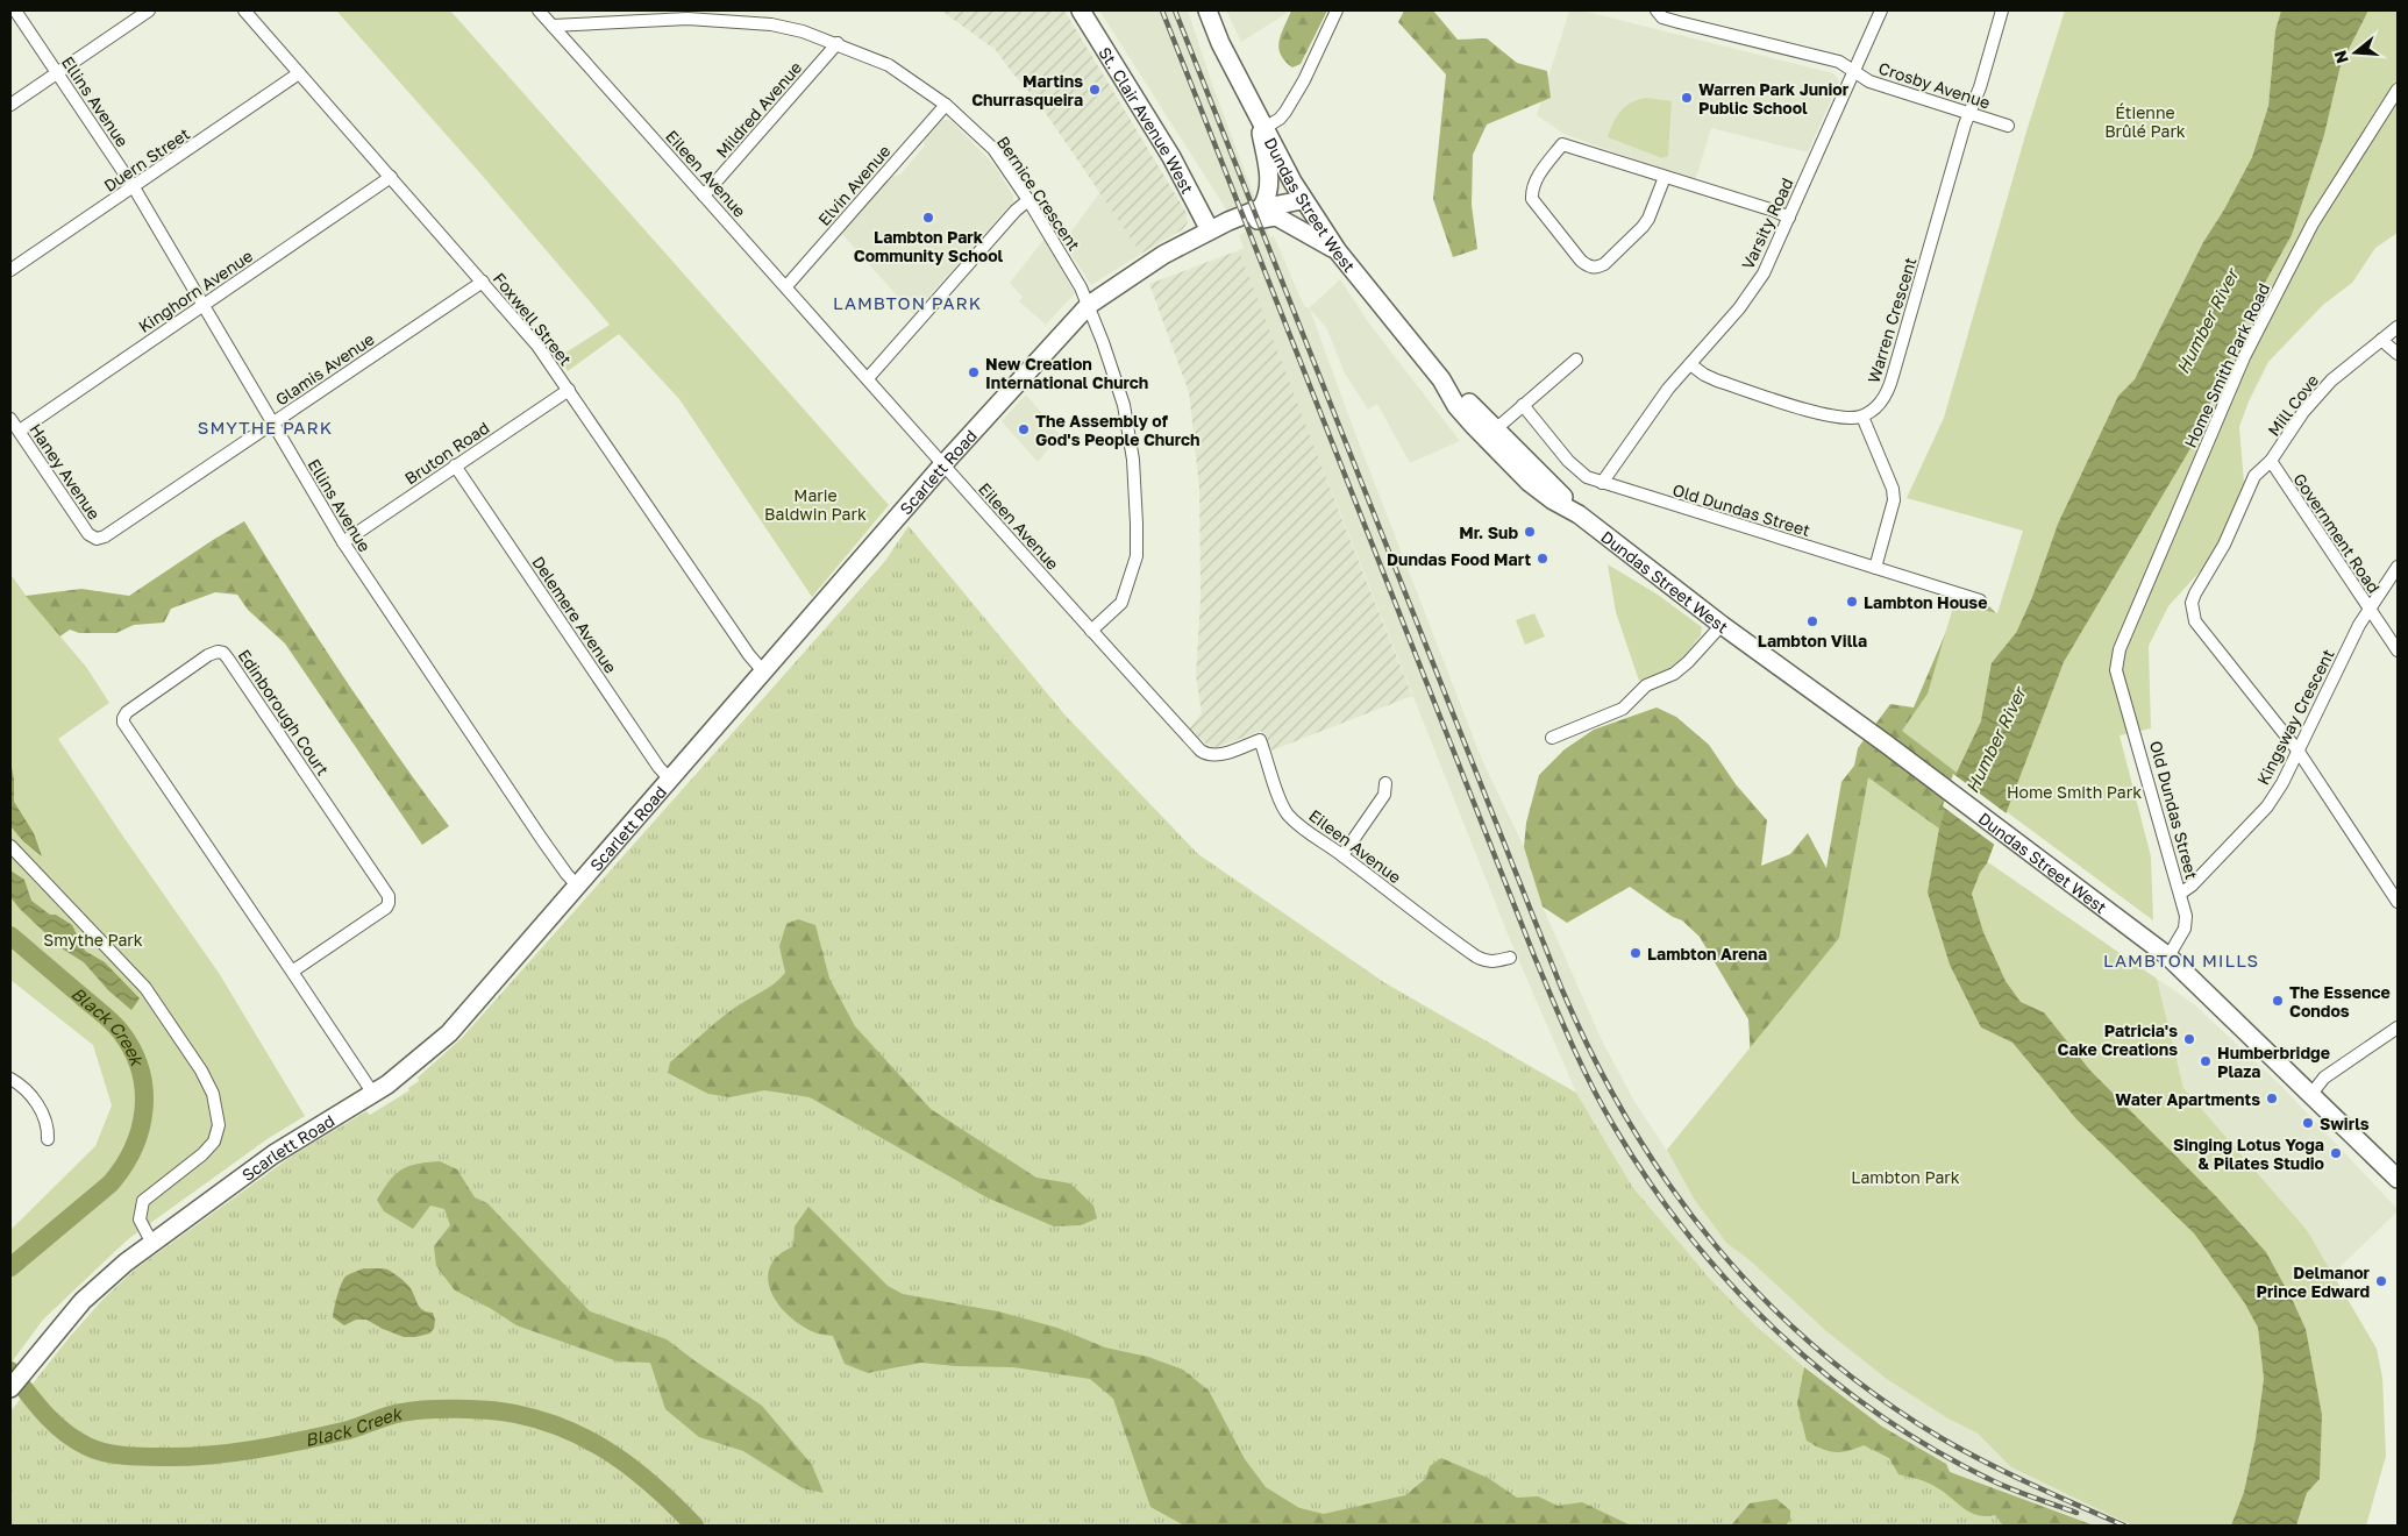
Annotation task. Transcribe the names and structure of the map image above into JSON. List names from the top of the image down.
{
  "streets": {
    "main road": ["St. Clair Avenue West", "Dundas Street West", "Scarlett Road"],
    "street": [
      "Crosby Avenue",
      "Ellins Avenue",
      "Mildred Avenue",
      "Duern Street",
      "Eileen Avenue",
      "Elvin Avenue",
      "Bernice Crescent",
      "Varsity Road",
      "Kinghorn Avenue",
      "Foxwell Street",
      "Warren Crescent",
      "Home Smith Park Road",
      "Glamis Avenue",
      "Mill Cove",
      "Bruton Road",
      "Haney Avenue",
      "Old Dundas Street",
      "Government Road",
      "Delemere Avenue",
      "Edinborough Court",
      "Kingsway Crescent"
    ]
  },
  "crossings": [
    ["Crosby Avenue", "Varsity Road"],
    ["Crosby Avenue", "Warren Crescent"],
    ["Ellins Avenue", "Duern Street"],
    ["Ellins Avenue", "Kinghorn Avenue"],
    ["Ellins Avenue", "Glamis Avenue"],
    ["Ellins Avenue", "Bruton Road"],
    ["Ellins Avenue", "Scarlett Road"],
    ["Mildred Avenue", "Eileen Avenue"],
    ["Mildred Avenue", "Bernice Crescent"],
    ["St. Clair Avenue West", "Scarlett Road"],
    ["Duern Street", "Foxwell Street"],
    ["Eileen Avenue", "Elvin Avenue"],
    ["Eileen Avenue", "Bernice Crescent"],
    ["Eileen Avenue", "Scarlett Road"],
    ["Elvin Avenue", "Bernice Crescent"],
    ["Bernice Crescent", "Scarlett Road"],
    ["Dundas Street West", "Scarlett Road"],
    ["Dundas Street West", "Old Dundas Street"],
    ["Varsity Road", "Old Dundas Street"],
    ["Kinghorn Avenue", "Foxwell Street"],
    ["Kinghorn Avenue", "Haney Avenue"],
    ["Foxwell Street", "Glamis Avenue"],
    ["Foxwell Street", "Bruton Road"],
    ["Foxwell Street", "Scarlett Road"],
    ["Home Smith Park Road", "Old Dundas Street"],
    ["Glamis Avenue", "Haney Avenue"],
    ["Mill Cove", "Government Road"],
    ["Mill Cove", "Kingsway Crescent"],
    ["Bruton Road", "Delemere Avenue"],
    ["Scarlett Road", "Delemere Avenue"],
    ["Scarlett Road", "Edinborough Court"],
    ["Old Dundas Street", "Kingsway Crescent"],
    ["Government Road", "Kingsway Crescent"]
  ],
  "districts": ["LAMBTON PARK", "SMYTHE PARK", "LAMBTON MILLS"],
  "water": ["Humber River", "Black Creek"],
  "parks": [
    "Étienne Brûlé Park",
    "Marie Baldwin Park",
    "Home Smith Park",
    "Smythe Park",
    "Lambton Park"
  ],
  "places": [
    "Martins Churrasqueira",
    "Warren Park Junior Public School",
    "Lambton Park Community School",
    "New Creation International Church",
    "The Assembly of God's People Church",
    "Mr. Sub",
    "Dundas Food Mart",
    "Lambton House",
    "Lambton Villa",
    "Lambton Arena",
    "The Essence Condos",
    "Patricia's Cake Creations",
    "Humberbridge Plaza",
    "Water Apartments",
    "Swirls",
    "Singing Lotus Yoga & Pilates Studio",
    "Delmanor Prince Edward"
  ],
  "north": "left"
}
